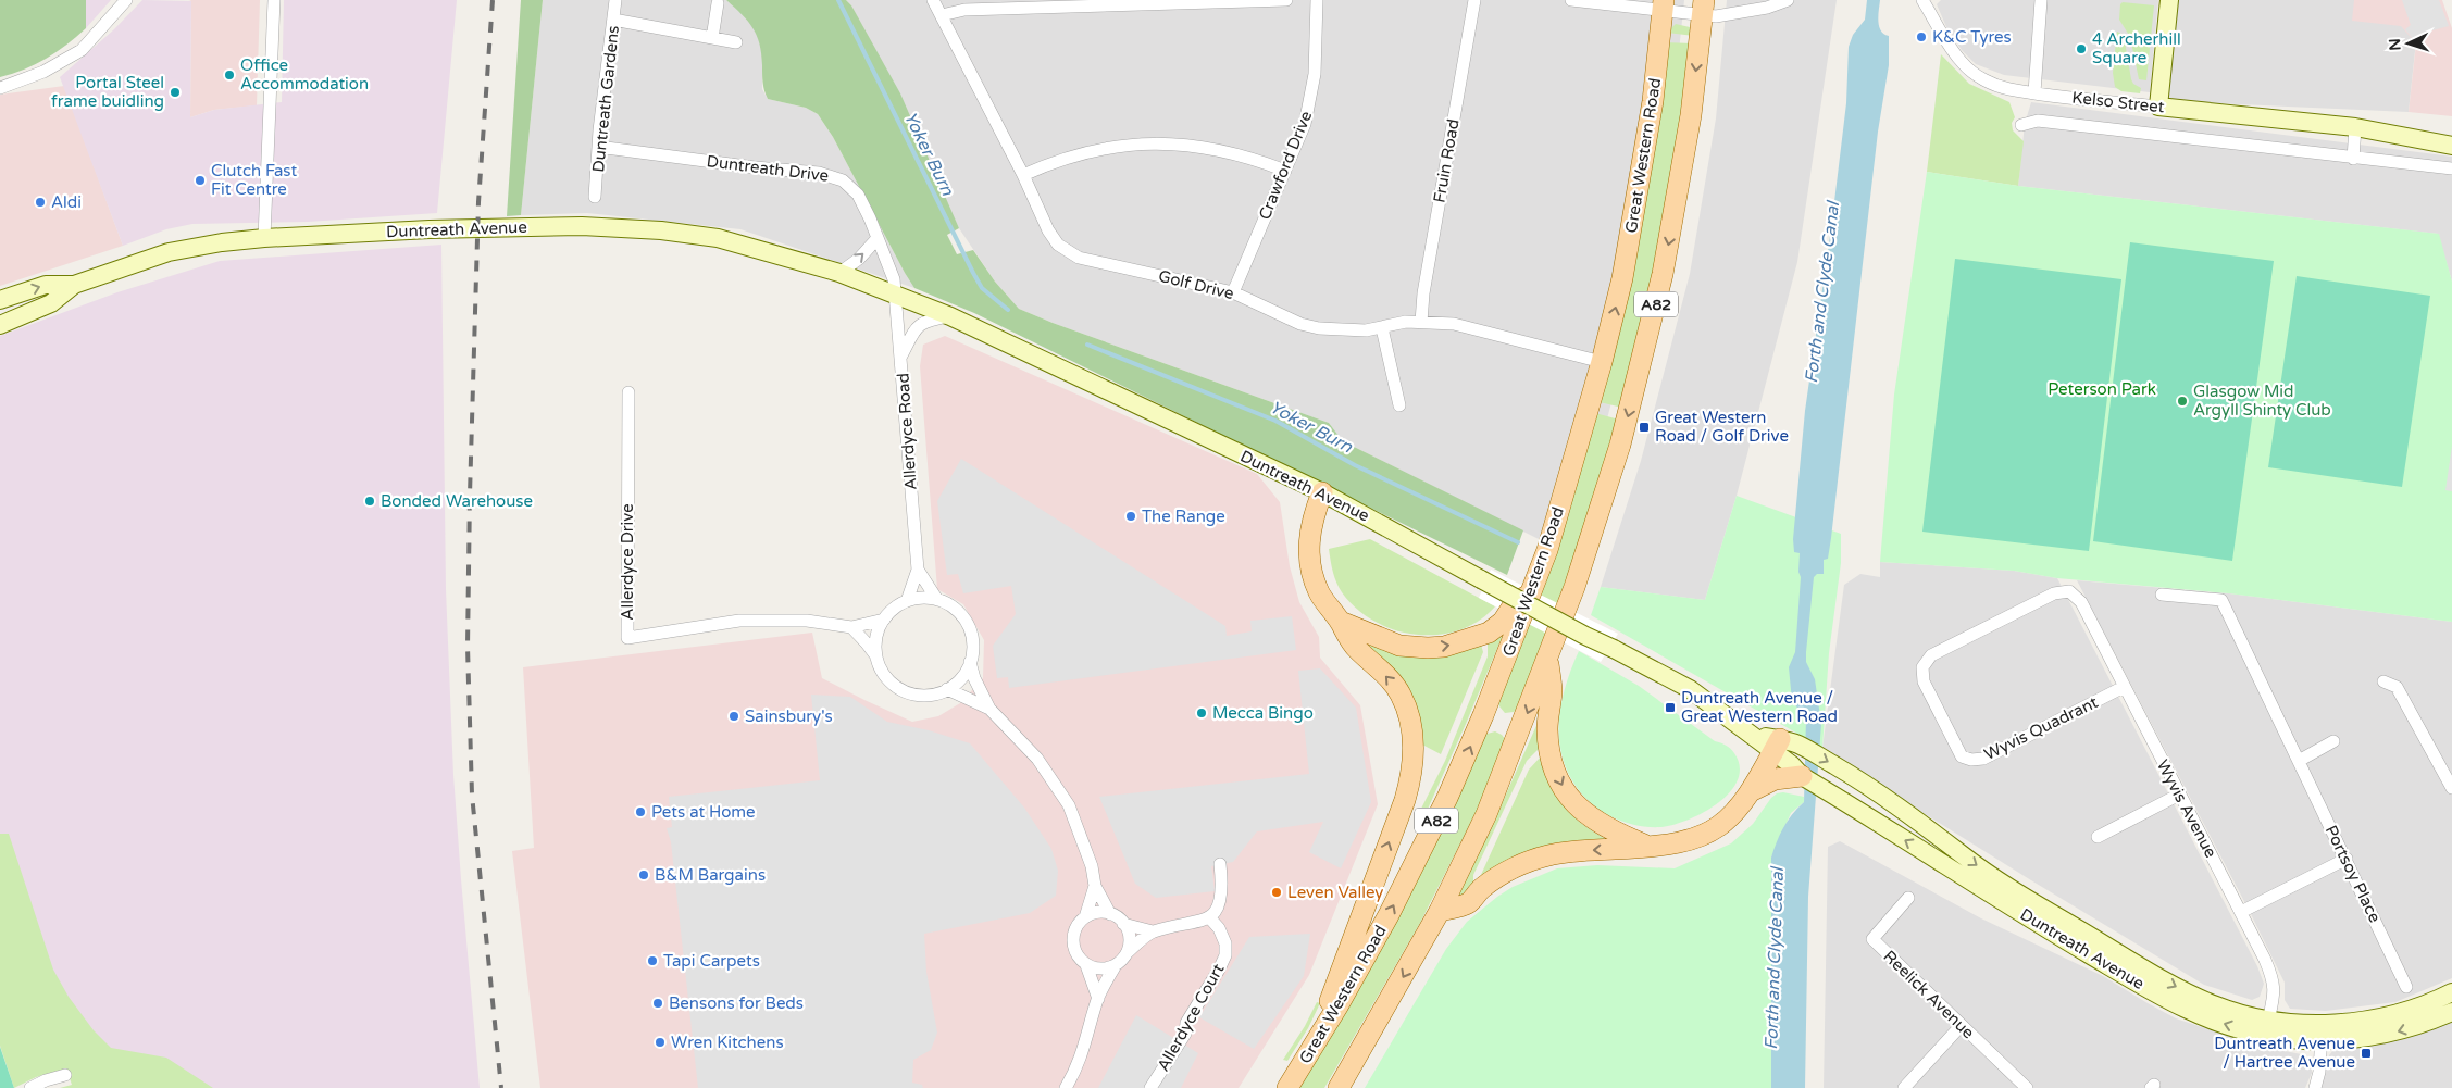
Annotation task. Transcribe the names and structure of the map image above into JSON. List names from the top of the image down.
{
  "streets": {
    "main road": ["Great Western Road", "A82"],
    "street": [
      "Duntreath Gardens",
      "Kelso Street",
      "Fruin Road",
      "Crawford Drive",
      "Duntreath Drive",
      "Duntreath Avenue",
      "Golf Drive",
      "Allerdyce Road",
      "Allerdyce Drive",
      "Wyvis Quadrant",
      "Wyvis Avenue",
      "Portsoy Place",
      "Reelick Avenue",
      "Allerdyce Court"
    ]
  },
  "crossings": [
    ["Duntreath Gardens", "Duntreath Drive"],
    ["Great Western Road", "Golf Drive"],
    ["Fruin Road", "Golf Drive"],
    ["Crawford Drive", "Golf Drive"],
    ["Duntreath Drive", "Duntreath Avenue"],
    ["Duntreath Drive", "Allerdyce Road"],
    ["Duntreath Avenue", "Allerdyce Road"],
    ["Duntreath Avenue", "Wyvis Avenue"],
    ["Allerdyce Road", "Allerdyce Drive"],
    ["Wyvis Quadrant", "Wyvis Avenue"]
  ],
  "water": ["Yoker Burn", "Forth and Clyde Canal"],
  "parks": ["Peterson Park"],
  "places": {
    "other": [
      "K&C Tyres",
      "4 Archerhill Square",
      "Office Accommodation",
      "Portal Steel frame buidling",
      "Clutch Fast Fit Centre",
      "Aldi",
      "Glasgow Mid Argyll Shinty Club",
      "Bonded Warehouse",
      "The Range",
      "Mecca Bingo",
      "Sainsbury's",
      "Pets at Home",
      "B&M Bargains",
      "Leven Valley",
      "Tapi Carpets",
      "Bensons for Beds",
      "Wren Kitchens"
    ],
    "transit": ["Great Western Road / Golf Drive", "Duntreath Avenue / Great Western Road", "Duntreath Avenue / Hartree Avenue"]
  },
  "north": "left"
}
